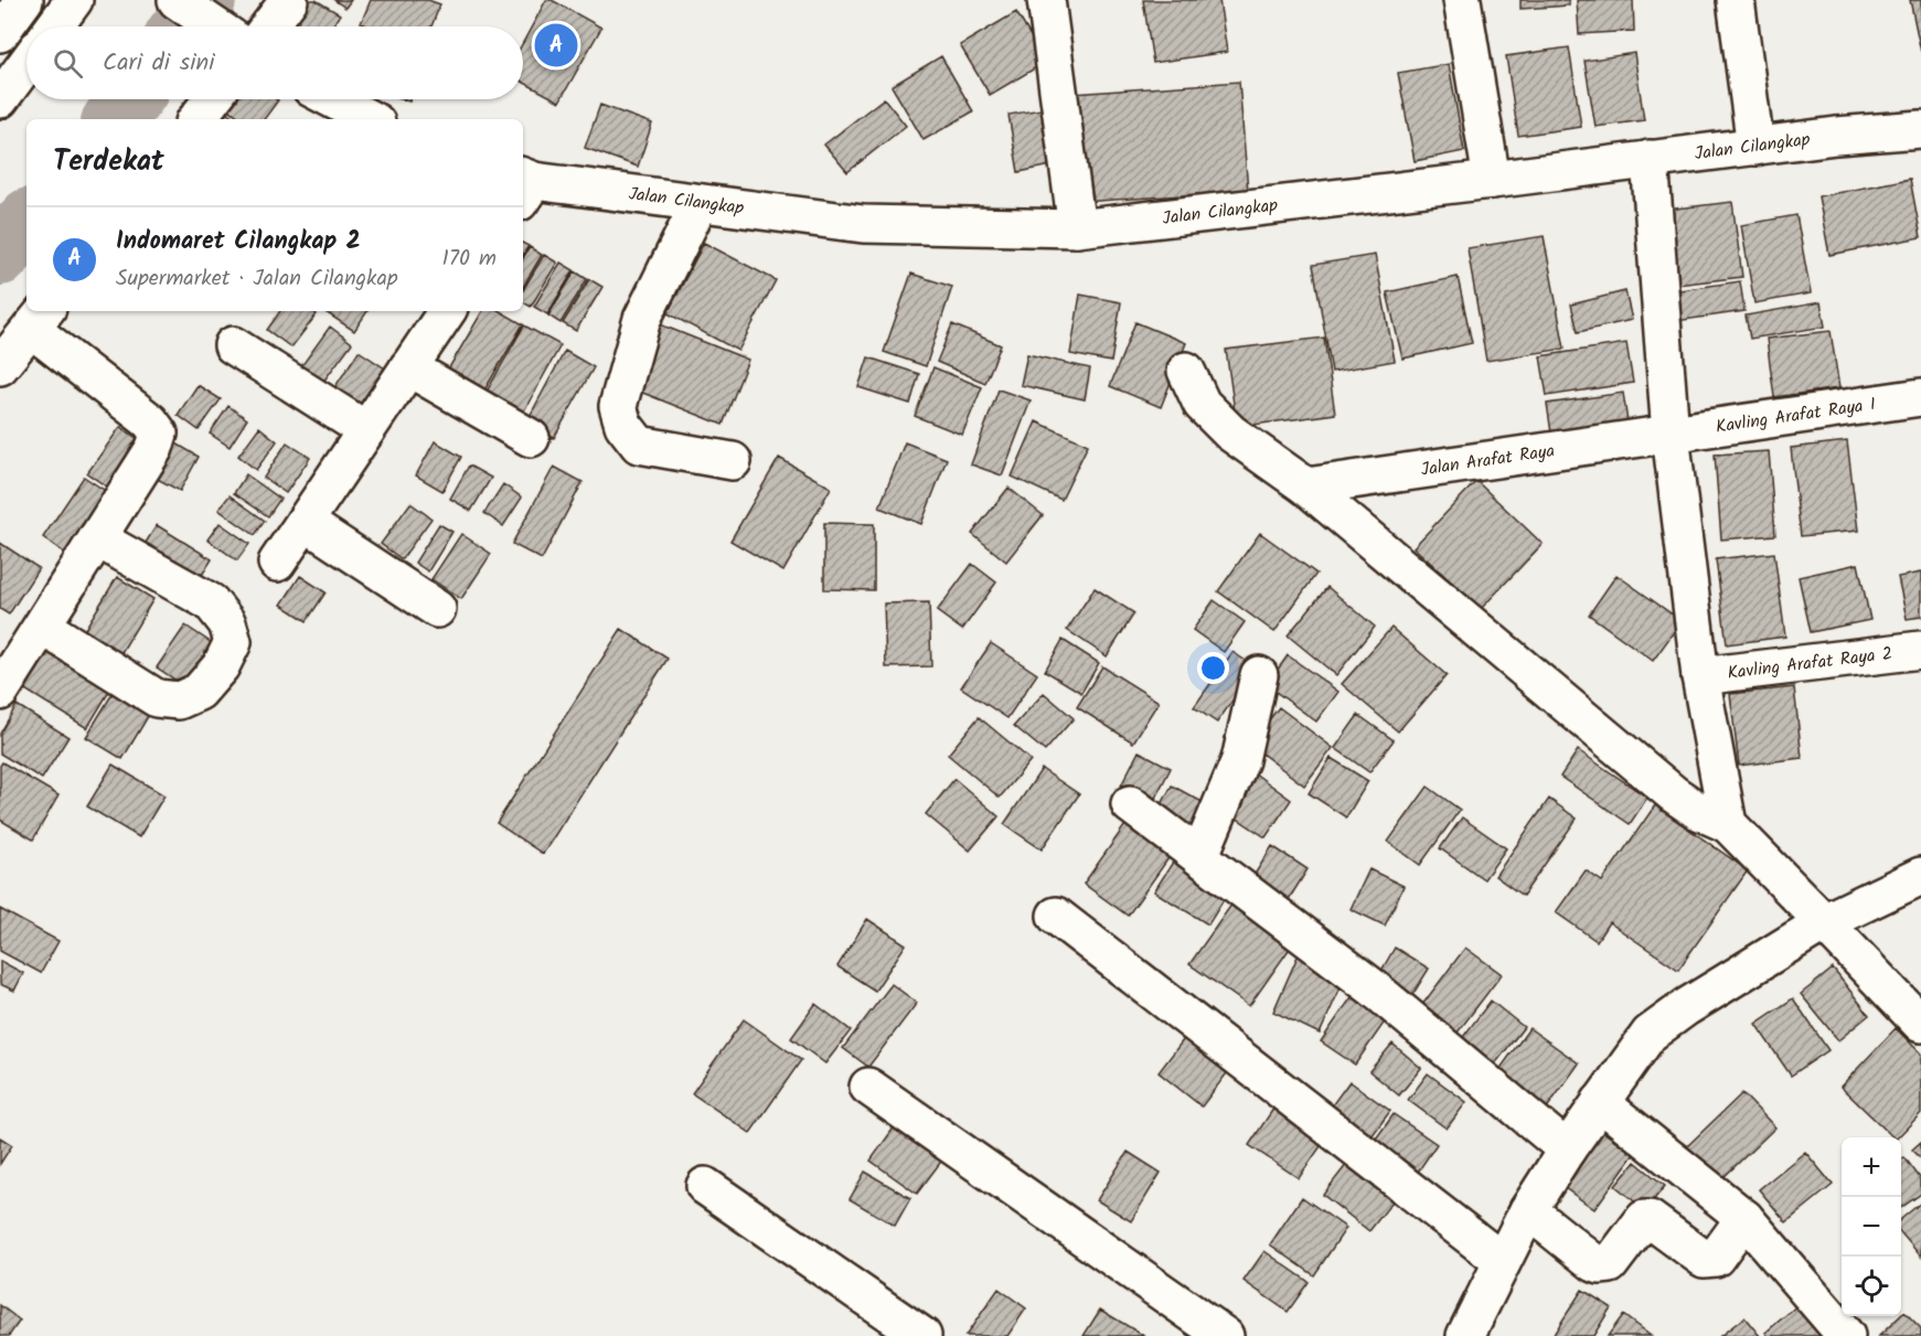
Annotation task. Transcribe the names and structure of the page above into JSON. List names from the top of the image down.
{
  "streets": {
    "main road": [
      "Jalan Cilangkap",
      "Kavling Arafat Raya I",
      "Jalan Arafat Raya",
      "Kavling Arafat Raya 2"
    ]
  },
  "crossings": [
    ["Kavling Arafat Raya I", "Jalan Arafat Raya"]
  ],
  "page": {
    "pins": "A",
    "search": "Cari di sini",
    "heading": "Terdekat",
    "list": [
      {
        "mark": "A",
        "name": "Indomaret Cilangkap 2",
        "note": "Supermarket · Jalan Cilangkap",
        "value": "170 m"
      }
    ],
    "map_buttons": ["+", "−"]
  }
}
